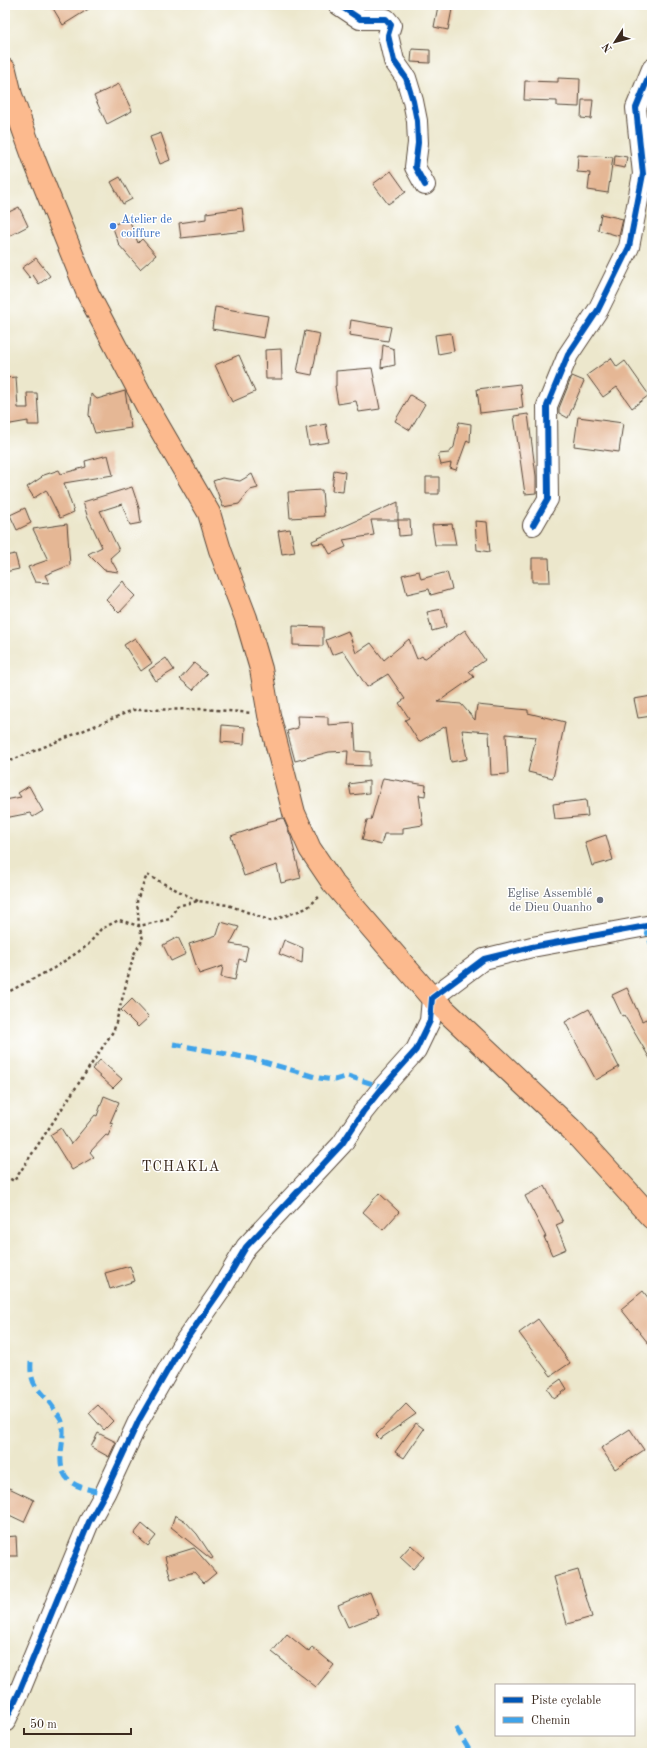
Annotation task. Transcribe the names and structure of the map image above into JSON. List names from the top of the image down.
{
  "districts": ["TCHAKLA"],
  "places": ["Atelier de coiffure", "Eglise Assemblé de Dieu Ouanho"],
  "legend": ["Piste cyclable", "Chemin"],
  "scale_bar": "50 m",
  "north": "bottom left"
}
